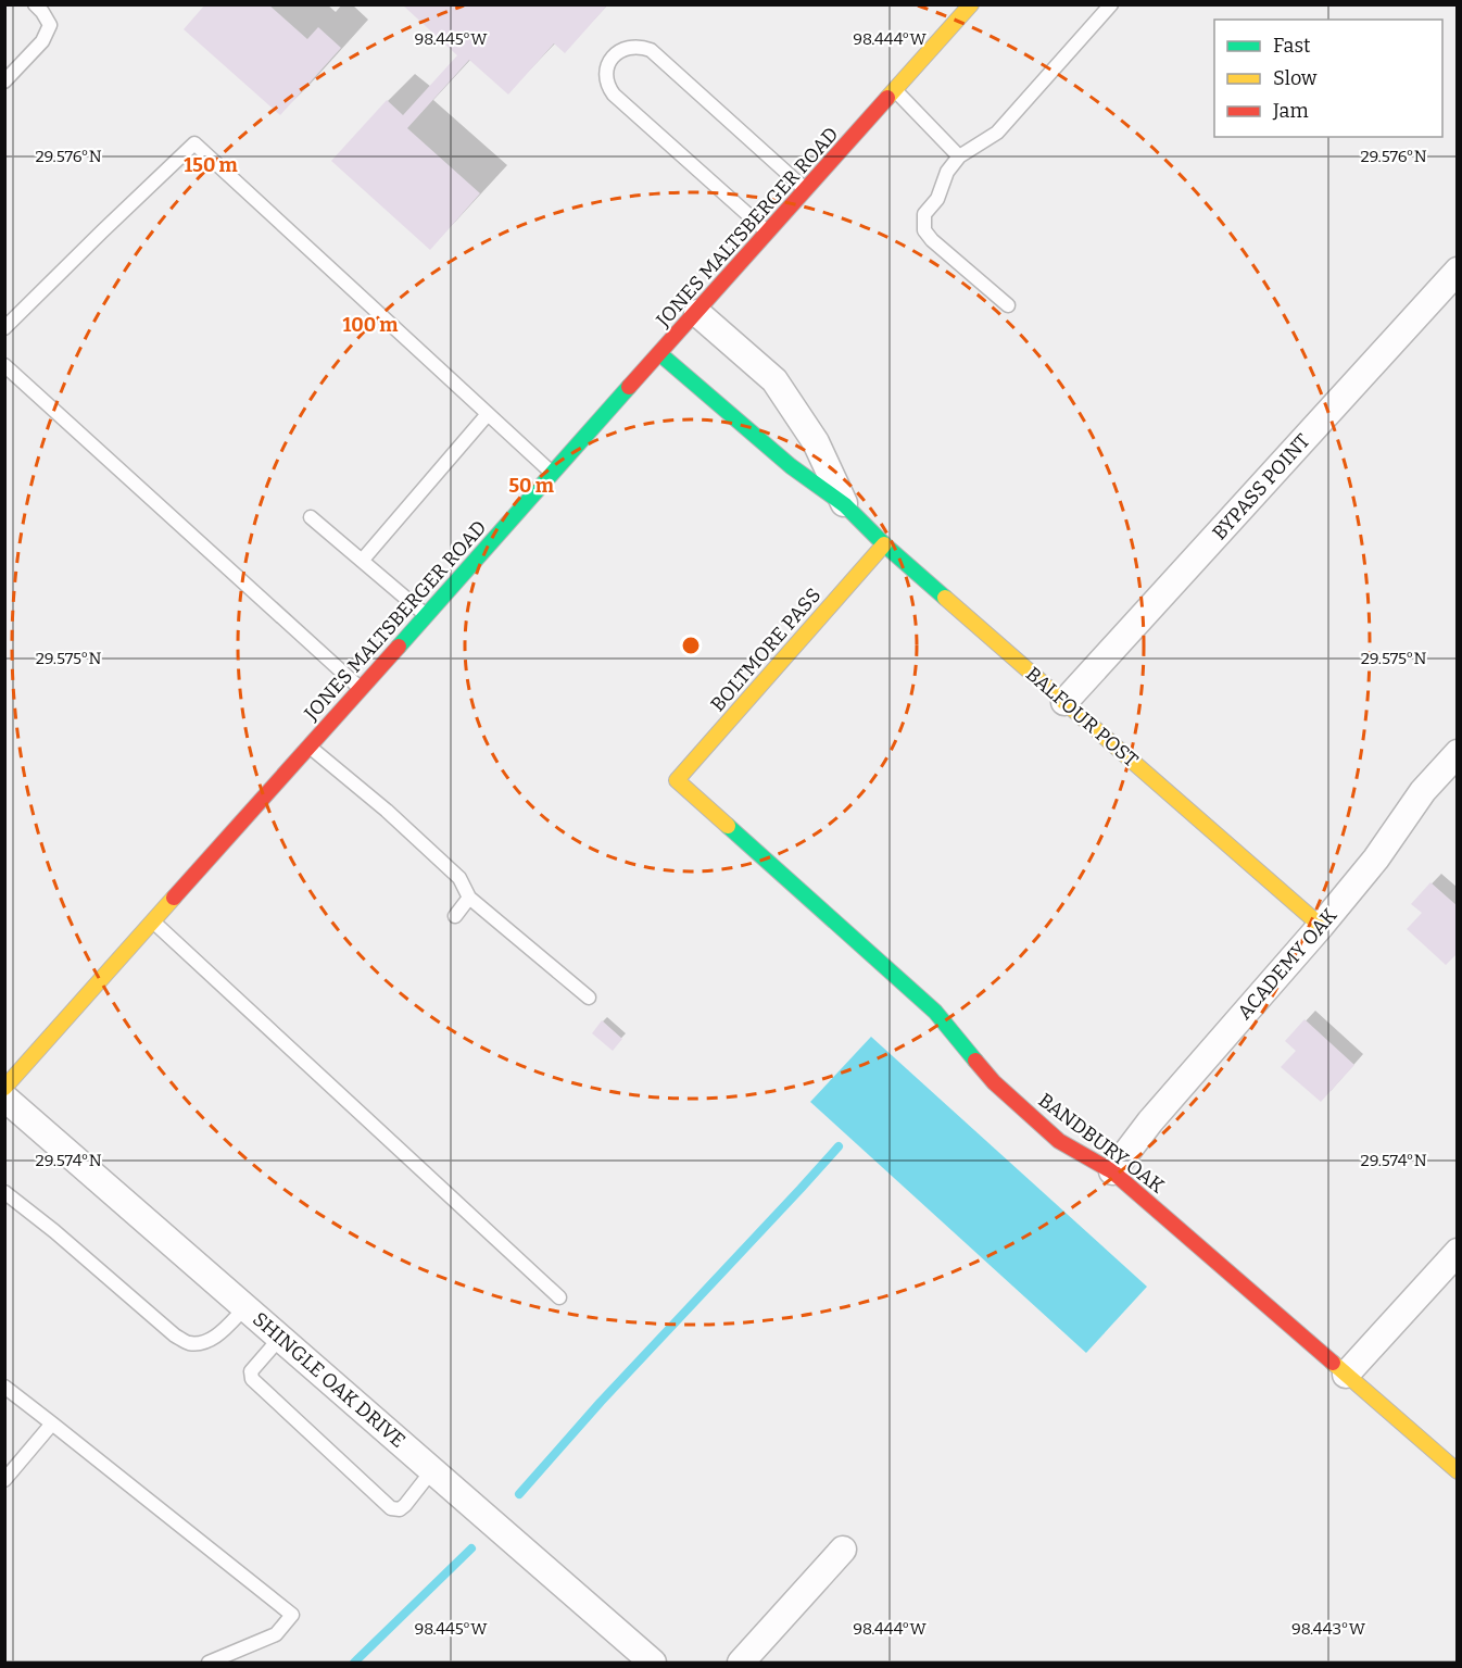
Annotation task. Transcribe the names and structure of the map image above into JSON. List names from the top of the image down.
{
  "streets": {
    "street": [
      "JONES MALTSBERGER ROAD",
      "BYPASS POINT",
      "BOLTMORE PASS",
      "BALFOUR POST",
      "ACADEMY OAK",
      "BANDBURY OAK",
      "SHINGLE OAK DRIVE"
    ]
  },
  "crossings": [
    ["JONES MALTSBERGER ROAD", "BALFOUR POST"],
    ["BYPASS POINT", "BALFOUR POST"],
    ["BOLTMORE PASS", "BALFOUR POST"],
    ["BOLTMORE PASS", "BANDBURY OAK"],
    ["BALFOUR POST", "ACADEMY OAK"],
    ["ACADEMY OAK", "BANDBURY OAK"]
  ],
  "legend": ["Fast", "Slow", "Jam"],
  "coordinates": [
    "98.445°W",
    "98.444°W",
    "29.576°N",
    "29.575°N",
    "29.574°N",
    "98.443°W"
  ],
  "rings": ["150 m", "100 m", "50 m"]
}
